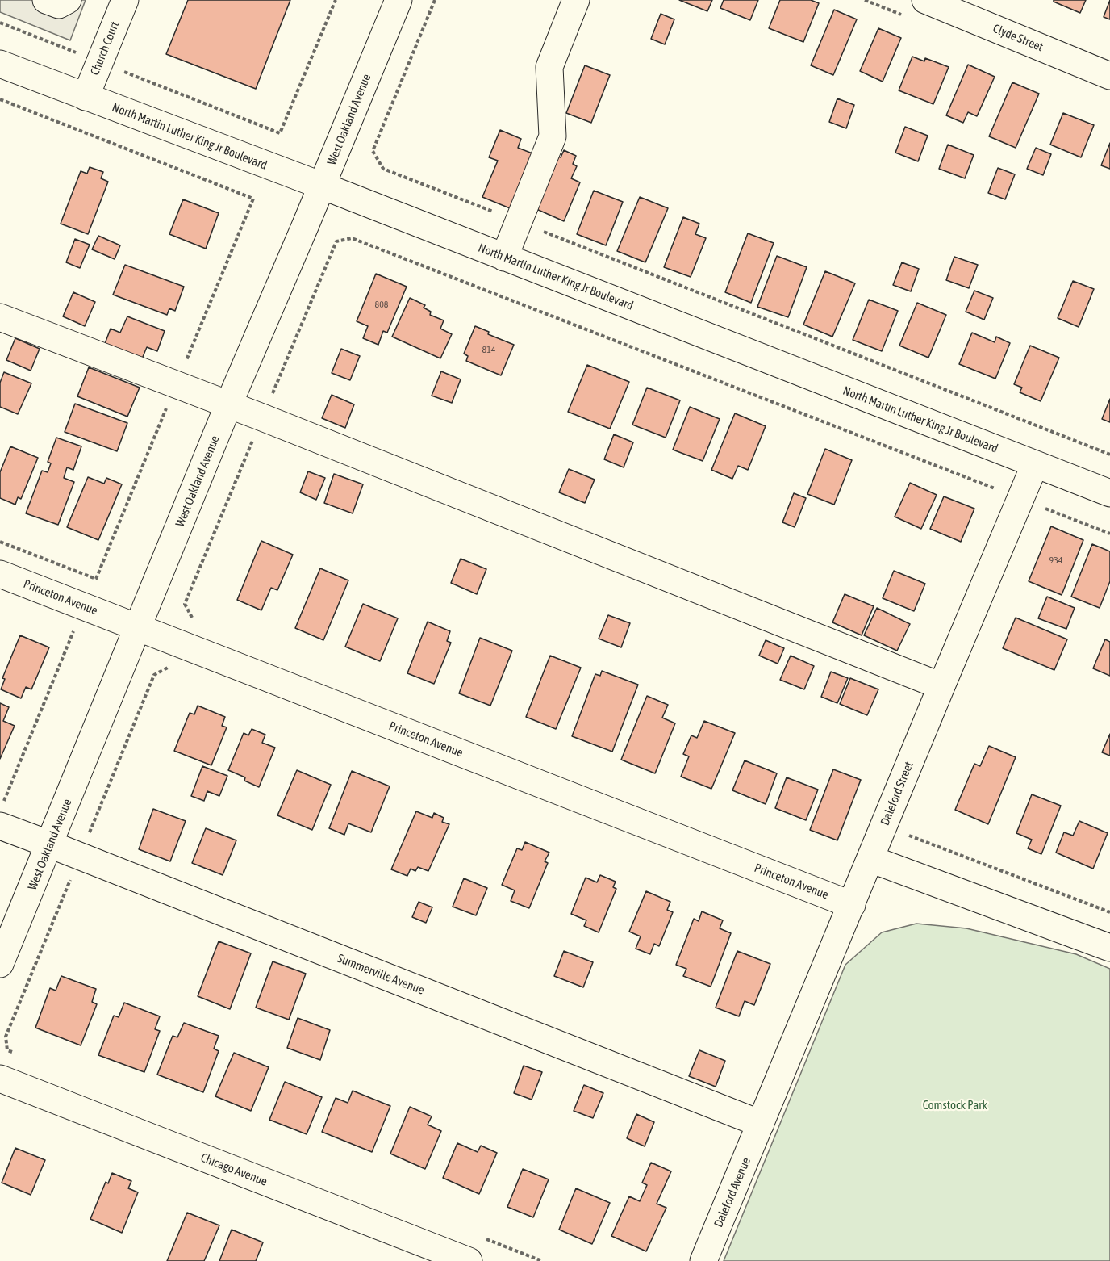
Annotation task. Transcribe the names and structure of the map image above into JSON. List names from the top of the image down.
{
  "streets": {
    "street": [
      "Clyde Street",
      "Church Court",
      "West Oakland Avenue",
      "North Martin Luther King Jr Boulevard",
      "Princeton Avenue",
      "Daleford Street",
      "Summerville Avenue",
      "Chicago Avenue",
      "Daleford Avenue"
    ]
  },
  "crossings": [
    ["Church Court", "North Martin Luther King Jr Boulevard"],
    ["West Oakland Avenue", "North Martin Luther King Jr Boulevard"],
    ["West Oakland Avenue", "Princeton Avenue"],
    ["West Oakland Avenue", "Summerville Avenue"],
    ["North Martin Luther King Jr Boulevard", "Daleford Street"],
    ["Princeton Avenue", "Daleford Street"],
    ["Daleford Street", "Summerville Avenue"],
    ["Daleford Street", "Daleford Avenue"],
    ["Summerville Avenue", "Daleford Avenue"]
  ],
  "parks": ["Comstock Park"],
  "house_numbers": ["808", "814", "934"]
}
